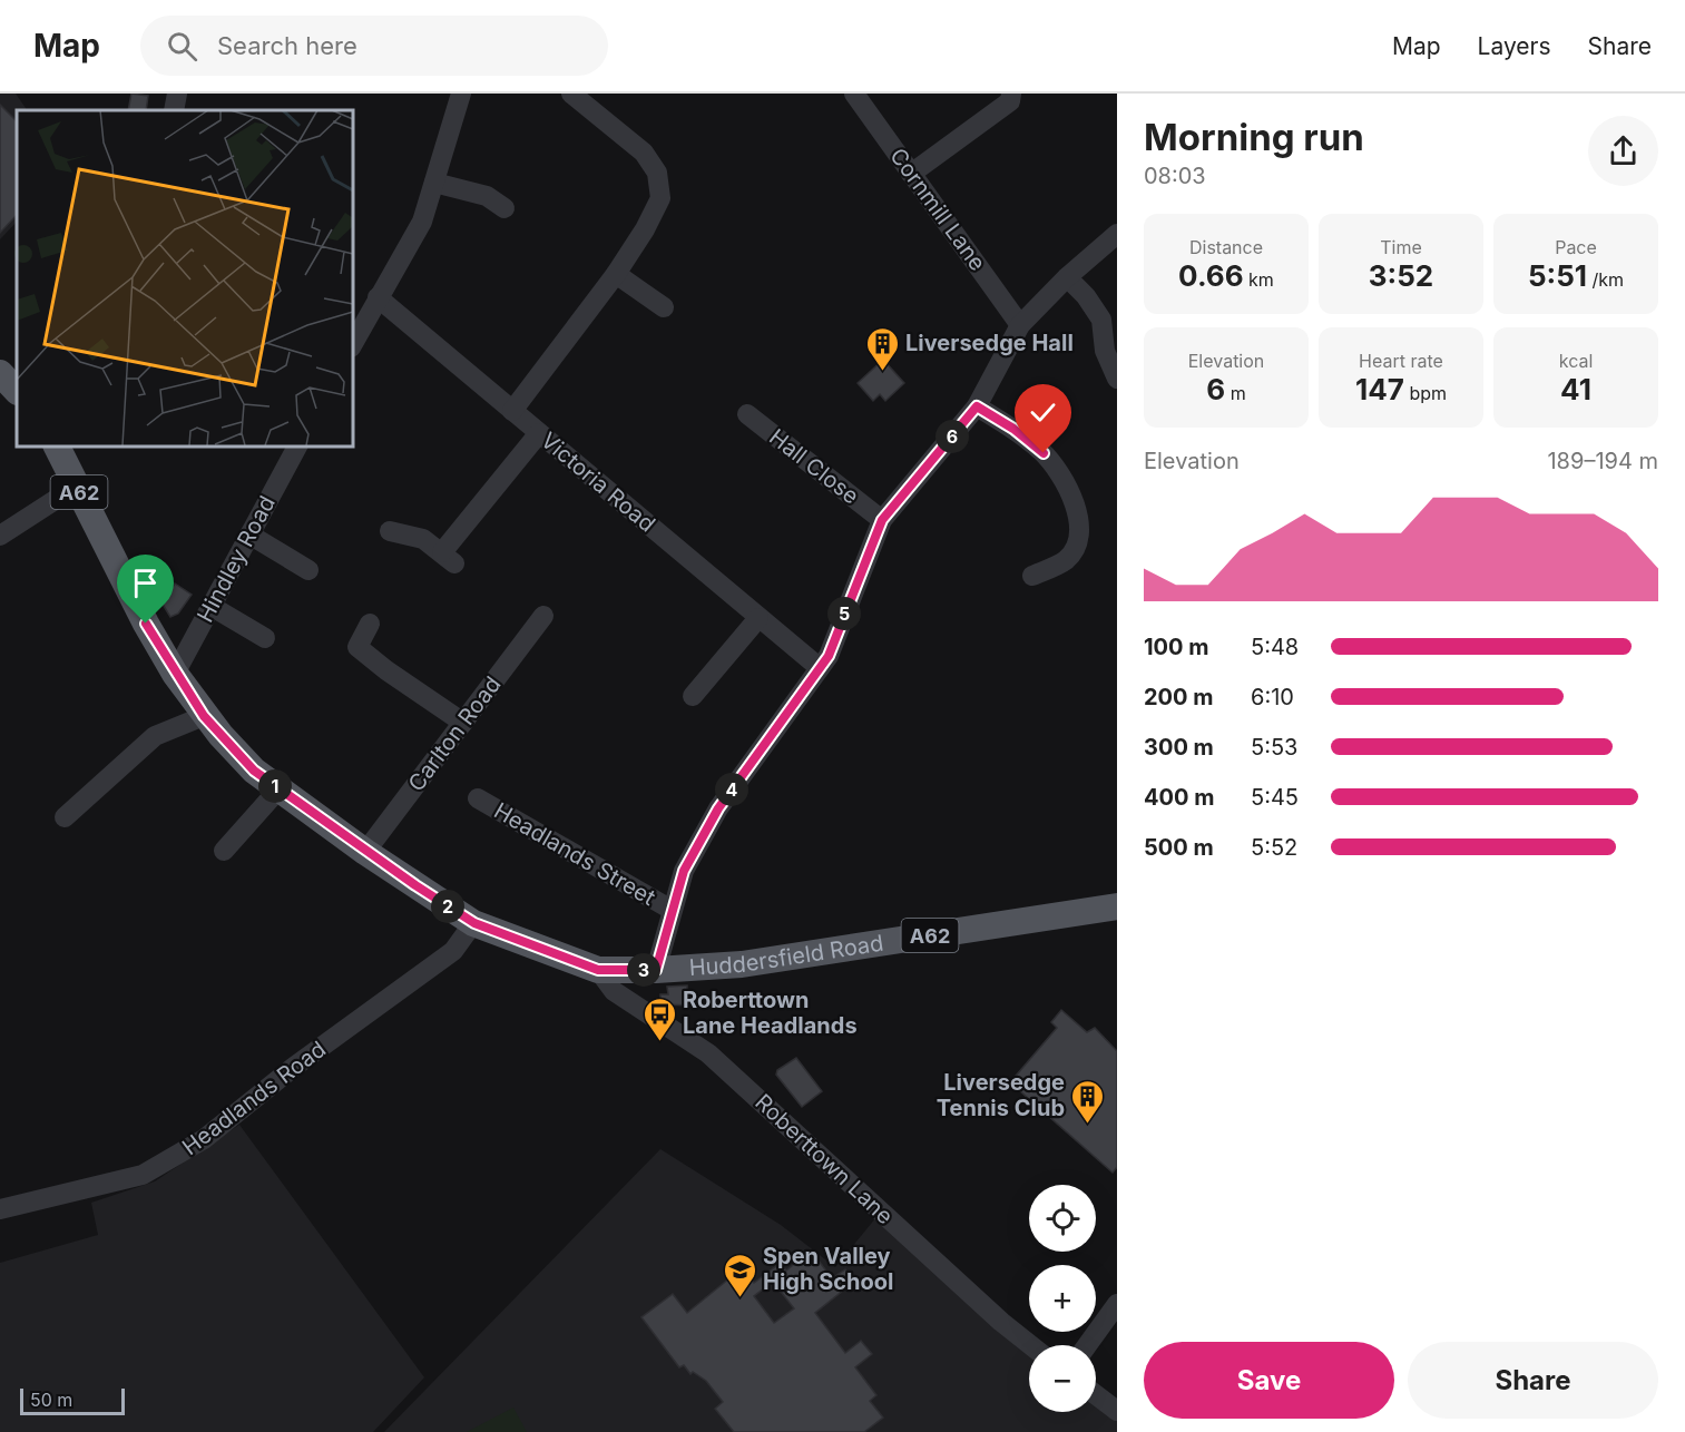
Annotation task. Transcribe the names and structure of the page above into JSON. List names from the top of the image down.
{
  "streets": {
    "main road": ["A62", "Huddersfield Road"],
    "street": [
      "Cornmill Lane",
      "Hall Close",
      "Victoria Road",
      "Hindley Road",
      "Carlton Road",
      "Headlands Street",
      "Headlands Road",
      "Roberttown Lane"
    ]
  },
  "crossings": [
    ["Hindley Road", "Huddersfield Road"],
    ["Carlton Road", "Huddersfield Road"],
    ["Huddersfield Road", "Headlands Road"],
    ["Huddersfield Road", "Roberttown Lane"]
  ],
  "places": {
    "building": ["Liversedge Hall", "Liversedge Tennis Club"],
    "bus stop": ["Roberttown Lane Headlands"],
    "school or university": ["Spen Valley High School"]
  },
  "scale_bar": "50 m",
  "page": {
    "header": "Map",
    "search": "Search here",
    "nav": ["Map", "Layers", "Share"],
    "heading": ["Morning run", "08:03"],
    "stats": [
      ["Distance", "0.66 km"],
      ["Time", "3:52"],
      ["Pace", "5:51 /km"],
      ["Elevation", "6 m"],
      ["Heart rate", "147 bpm"],
      ["kcal", "41"]
    ],
    "pins": [
      "6",
      "5",
      "1",
      "4",
      "2",
      "3"
    ],
    "chart": ["Elevation", "189–194 m"],
    "list": [
      {
        "name": "100 m",
        "note": "5:48"
      },
      {
        "name": "200 m",
        "note": "6:10"
      },
      {
        "name": "300 m",
        "note": "5:53"
      },
      {
        "name": "400 m",
        "note": "5:45"
      },
      {
        "name": "500 m",
        "note": "5:52"
      }
    ],
    "map_buttons": ["+", "−"],
    "buttons": ["Save", "Share"],
    "scale": "50 m"
  }
}
